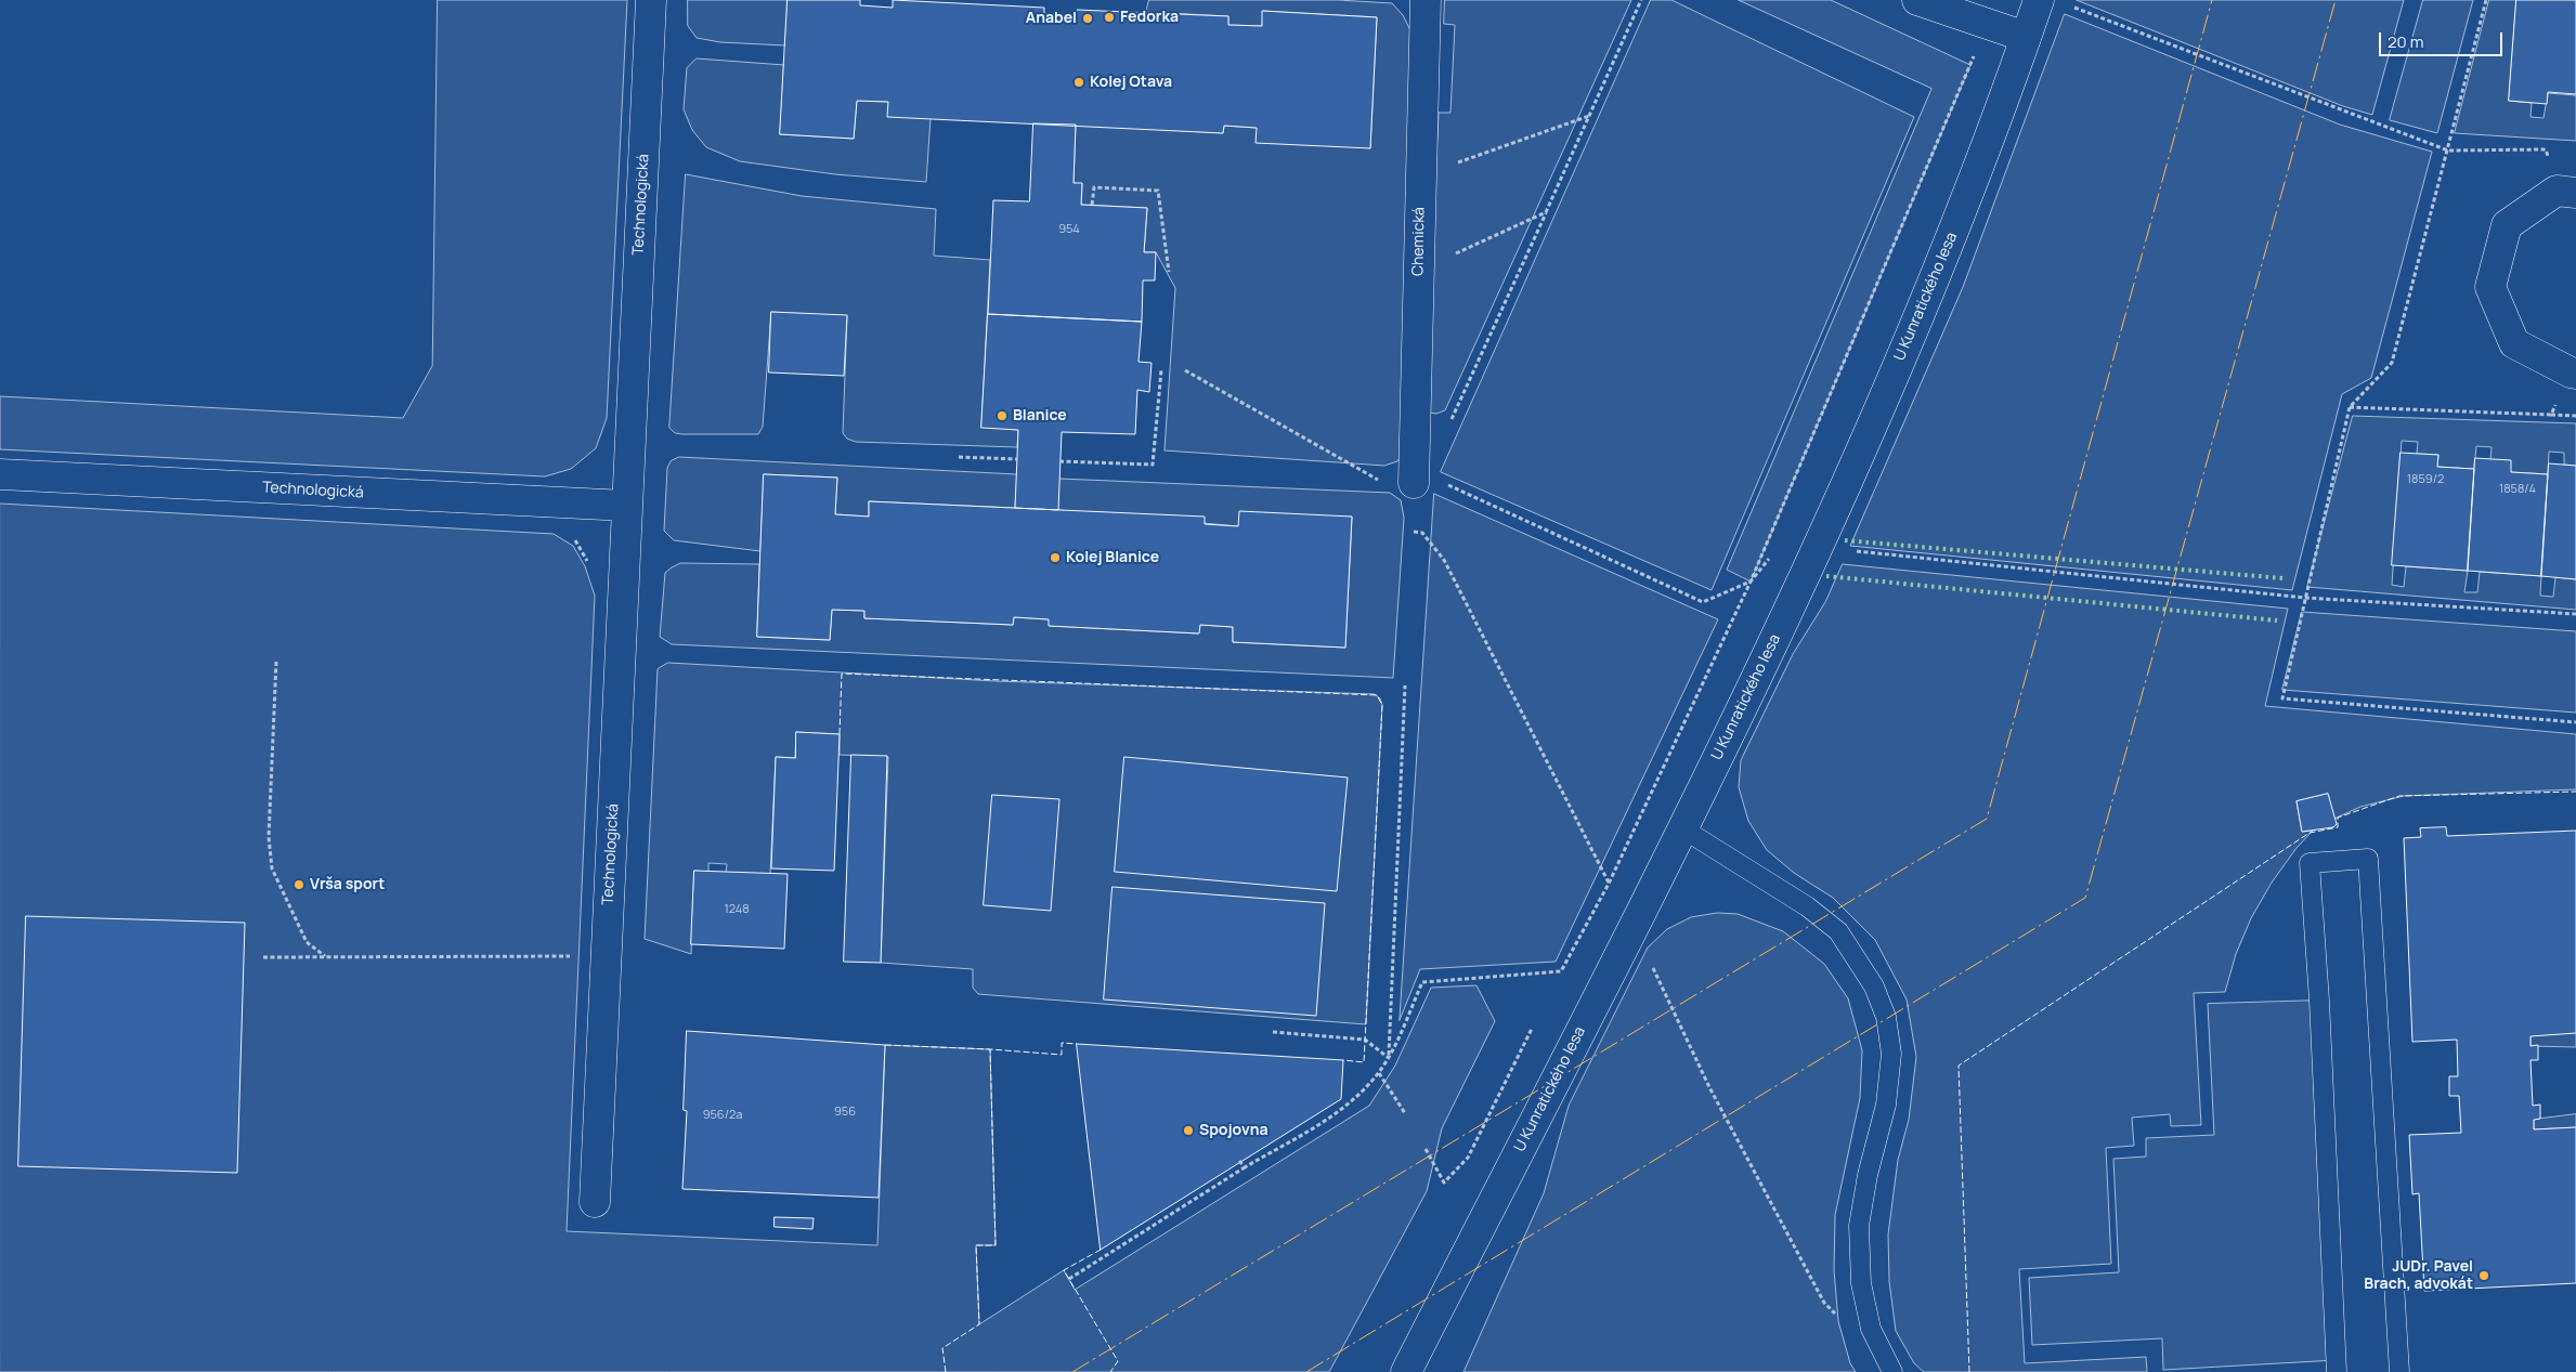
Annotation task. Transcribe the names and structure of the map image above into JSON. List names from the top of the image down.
{
  "streets": {
    "street": ["Technologická", "Chemická", "U Kunratického lesa"]
  },
  "places": [
    "Fedorka",
    "Anabel",
    "Kolej Otava",
    "Blanice",
    "Kolej Blanice",
    "Vrša sport",
    "Spojovna",
    "JUDr. Pavel Brach, advokát"
  ],
  "house_numbers": [
    "954",
    "1859/2",
    "1858/4",
    "1248",
    "956",
    "956/2a"
  ],
  "scale_bar": "20 m"
}
